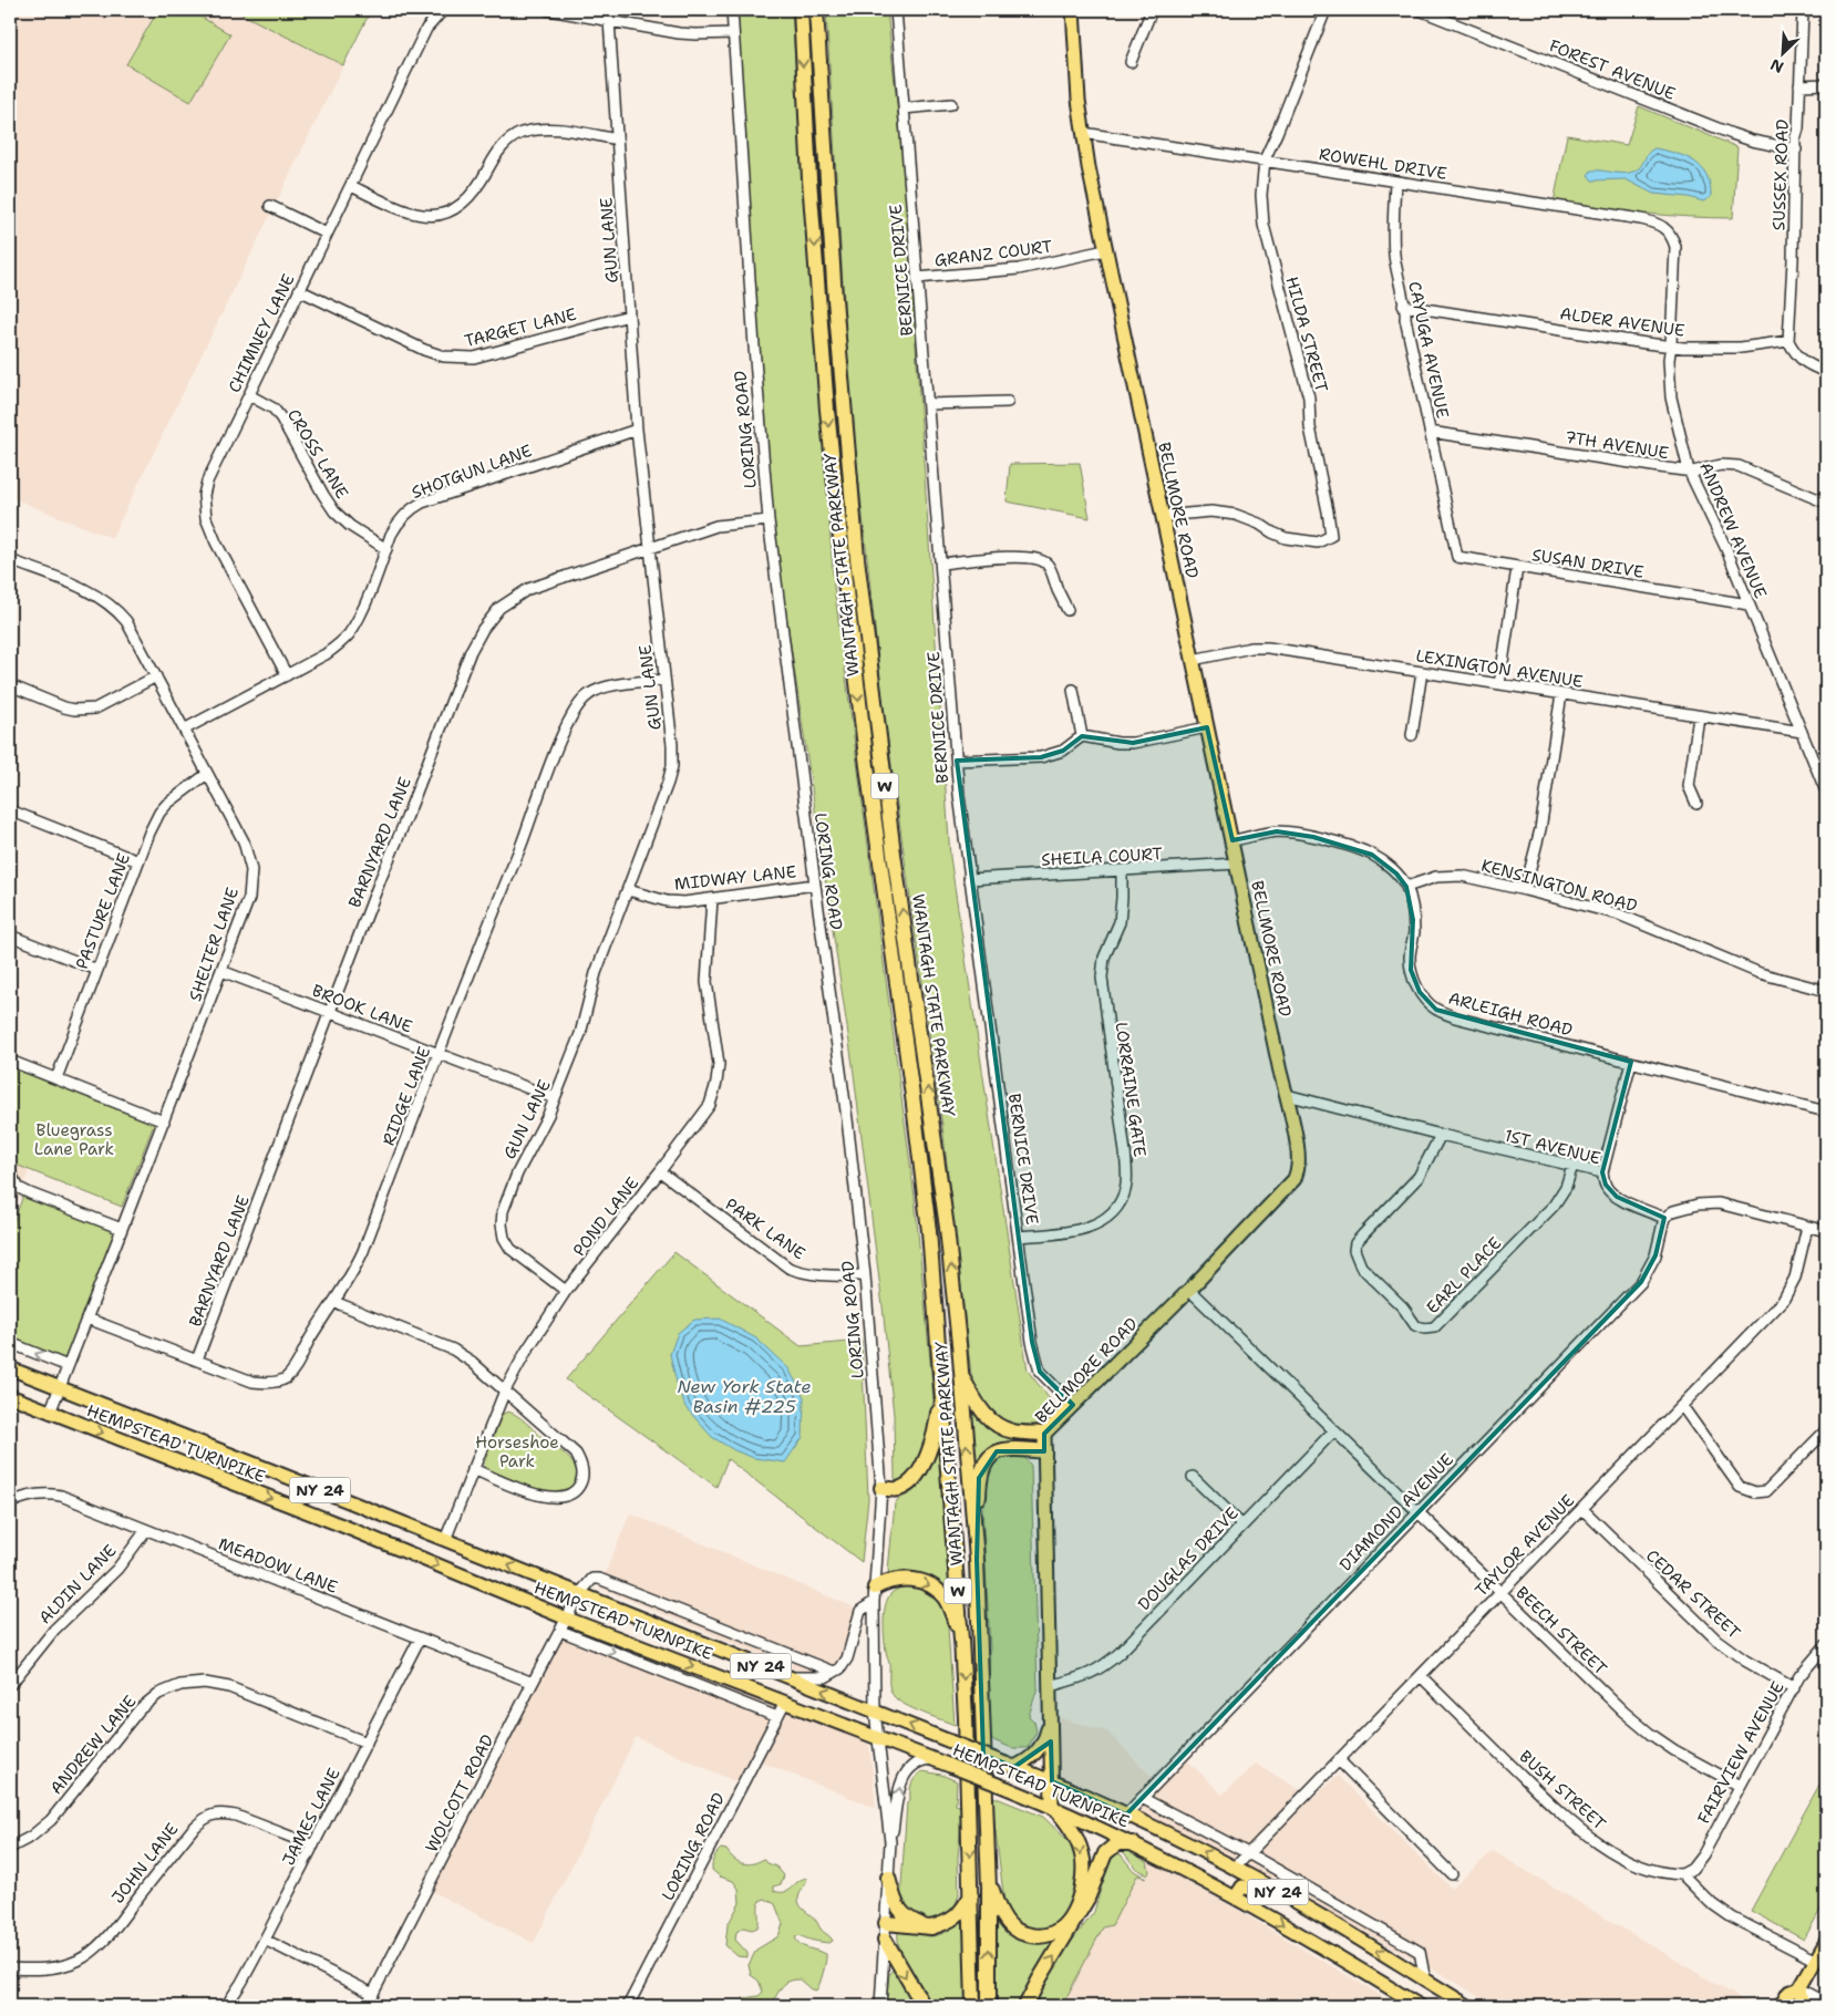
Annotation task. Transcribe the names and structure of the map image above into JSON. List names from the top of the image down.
{
  "streets": {
    "highway": ["WANTAGH STATE PARKWAY", "W"],
    "main road": ["BELLMORE ROAD", "HEMPSTEAD TURNPIKE", "NY 24"],
    "street": [
      "FOREST AVENUE",
      "ROWEHL DRIVE",
      "SUSSEX ROAD",
      "GUN LANE",
      "GRANZ COURT",
      "BERNICE DRIVE",
      "ALDER AVENUE",
      "TARGET LANE",
      "CHIMNEY LANE",
      "HILDA STREET",
      "CAYUGA AVENUE",
      "LORING ROAD",
      "7TH AVENUE",
      "CROSS LANE",
      "SHOTGUN LANE",
      "ANDREW AVENUE",
      "SUSAN DRIVE",
      "LEXINGTON AVENUE",
      "BARNYARD LANE",
      "SHEILA COURT",
      "MIDWAY LANE",
      "KENSINGTON ROAD",
      "PASTURE LANE",
      "SHELTER LANE",
      "BROOK LANE",
      "ARLEIGH ROAD",
      "LORRAINE GATE",
      "RIDGE LANE",
      "1ST AVENUE",
      "POND LANE",
      "PARK LANE",
      "EARL PLACE",
      "DIAMOND AVENUE",
      "TAYLOR AVENUE",
      "DOUGLAS DRIVE",
      "MEADOW LANE",
      "ALDIN LANE",
      "CEDAR STREET",
      "BEECH STREET",
      "ANDREW LANE",
      "FAIRVIEW AVENUE",
      "BUSH STREET",
      "WOLCOTT ROAD",
      "JAMES LANE",
      "JOHN LANE"
    ]
  },
  "crossings": [
    ["FOREST AVENUE", "SUSSEX ROAD"],
    ["ROWEHL DRIVE", "HILDA STREET"],
    ["ROWEHL DRIVE", "CAYUGA AVENUE"],
    ["ROWEHL DRIVE", "BELLMORE ROAD"],
    ["ROWEHL DRIVE", "ANDREW AVENUE"],
    ["SUSSEX ROAD", "ALDER AVENUE"],
    ["GUN LANE", "TARGET LANE"],
    ["GUN LANE", "SHOTGUN LANE"],
    ["GUN LANE", "BARNYARD LANE"],
    ["GUN LANE", "MIDWAY LANE"],
    ["GUN LANE", "BROOK LANE"],
    ["GUN LANE", "RIDGE LANE"],
    ["GUN LANE", "POND LANE"],
    ["GRANZ COURT", "BERNICE DRIVE"],
    ["GRANZ COURT", "BELLMORE ROAD"],
    ["BERNICE DRIVE", "BELLMORE ROAD"],
    ["BERNICE DRIVE", "SHEILA COURT"],
    ["BERNICE DRIVE", "LORRAINE GATE"],
    ["ALDER AVENUE", "CAYUGA AVENUE"],
    ["ALDER AVENUE", "ANDREW AVENUE"],
    ["TARGET LANE", "CHIMNEY LANE"],
    ["CHIMNEY LANE", "CROSS LANE"],
    ["CHIMNEY LANE", "SHOTGUN LANE"],
    ["HILDA STREET", "BELLMORE ROAD"],
    ["CAYUGA AVENUE", "7TH AVENUE"],
    ["CAYUGA AVENUE", "SUSAN DRIVE"],
    ["LORING ROAD", "BARNYARD LANE"],
    ["LORING ROAD", "MIDWAY LANE"],
    ["LORING ROAD", "PARK LANE"],
    ["LORING ROAD", "HEMPSTEAD TURNPIKE"],
    ["7TH AVENUE", "ANDREW AVENUE"],
    ["CROSS LANE", "SHOTGUN LANE"],
    ["SHOTGUN LANE", "SHELTER LANE"],
    ["BELLMORE ROAD", "LEXINGTON AVENUE"],
    ["BELLMORE ROAD", "SHEILA COURT"],
    ["BELLMORE ROAD", "1ST AVENUE"],
    ["BELLMORE ROAD", "HEMPSTEAD TURNPIKE"],
    ["BELLMORE ROAD", "DOUGLAS DRIVE"],
    ["BELLMORE ROAD", "BEECH STREET"],
    ["ANDREW AVENUE", "SUSAN DRIVE"],
    ["ANDREW AVENUE", "LEXINGTON AVENUE"],
    ["BARNYARD LANE", "BROOK LANE"],
    ["BARNYARD LANE", "RIDGE LANE"],
    ["SHEILA COURT", "LORRAINE GATE"],
    ["MIDWAY LANE", "POND LANE"],
    ["KENSINGTON ROAD", "ARLEIGH ROAD"],
    ["PASTURE LANE", "SHELTER LANE"],
    ["SHELTER LANE", "BROOK LANE"],
    ["SHELTER LANE", "RIDGE LANE"],
    ["SHELTER LANE", "HEMPSTEAD TURNPIKE"],
    ["BROOK LANE", "RIDGE LANE"],
    ["1ST AVENUE", "EARL PLACE"],
    ["1ST AVENUE", "DIAMOND AVENUE"],
    ["POND LANE", "PARK LANE"],
    ["POND LANE", "HEMPSTEAD TURNPIKE"],
    ["HEMPSTEAD TURNPIKE", "DIAMOND AVENUE"],
    ["HEMPSTEAD TURNPIKE", "TAYLOR AVENUE"],
    ["HEMPSTEAD TURNPIKE", "WOLCOTT ROAD"],
    ["DIAMOND AVENUE", "BEECH STREET"],
    ["TAYLOR AVENUE", "CEDAR STREET"],
    ["TAYLOR AVENUE", "BEECH STREET"],
    ["TAYLOR AVENUE", "BUSH STREET"],
    ["DOUGLAS DRIVE", "BEECH STREET"],
    ["MEADOW LANE", "ALDIN LANE"],
    ["MEADOW LANE", "WOLCOTT ROAD"],
    ["MEADOW LANE", "JAMES LANE"],
    ["CEDAR STREET", "FAIRVIEW AVENUE"],
    ["BEECH STREET", "FAIRVIEW AVENUE"],
    ["ANDREW LANE", "JAMES LANE"],
    ["FAIRVIEW AVENUE", "BUSH STREET"],
    ["JAMES LANE", "JOHN LANE"]
  ],
  "water": ["New York State Basin #225"],
  "parks": ["Bluegrass Lane Park", "Horseshoe Park"],
  "north": "bottom left"
}
